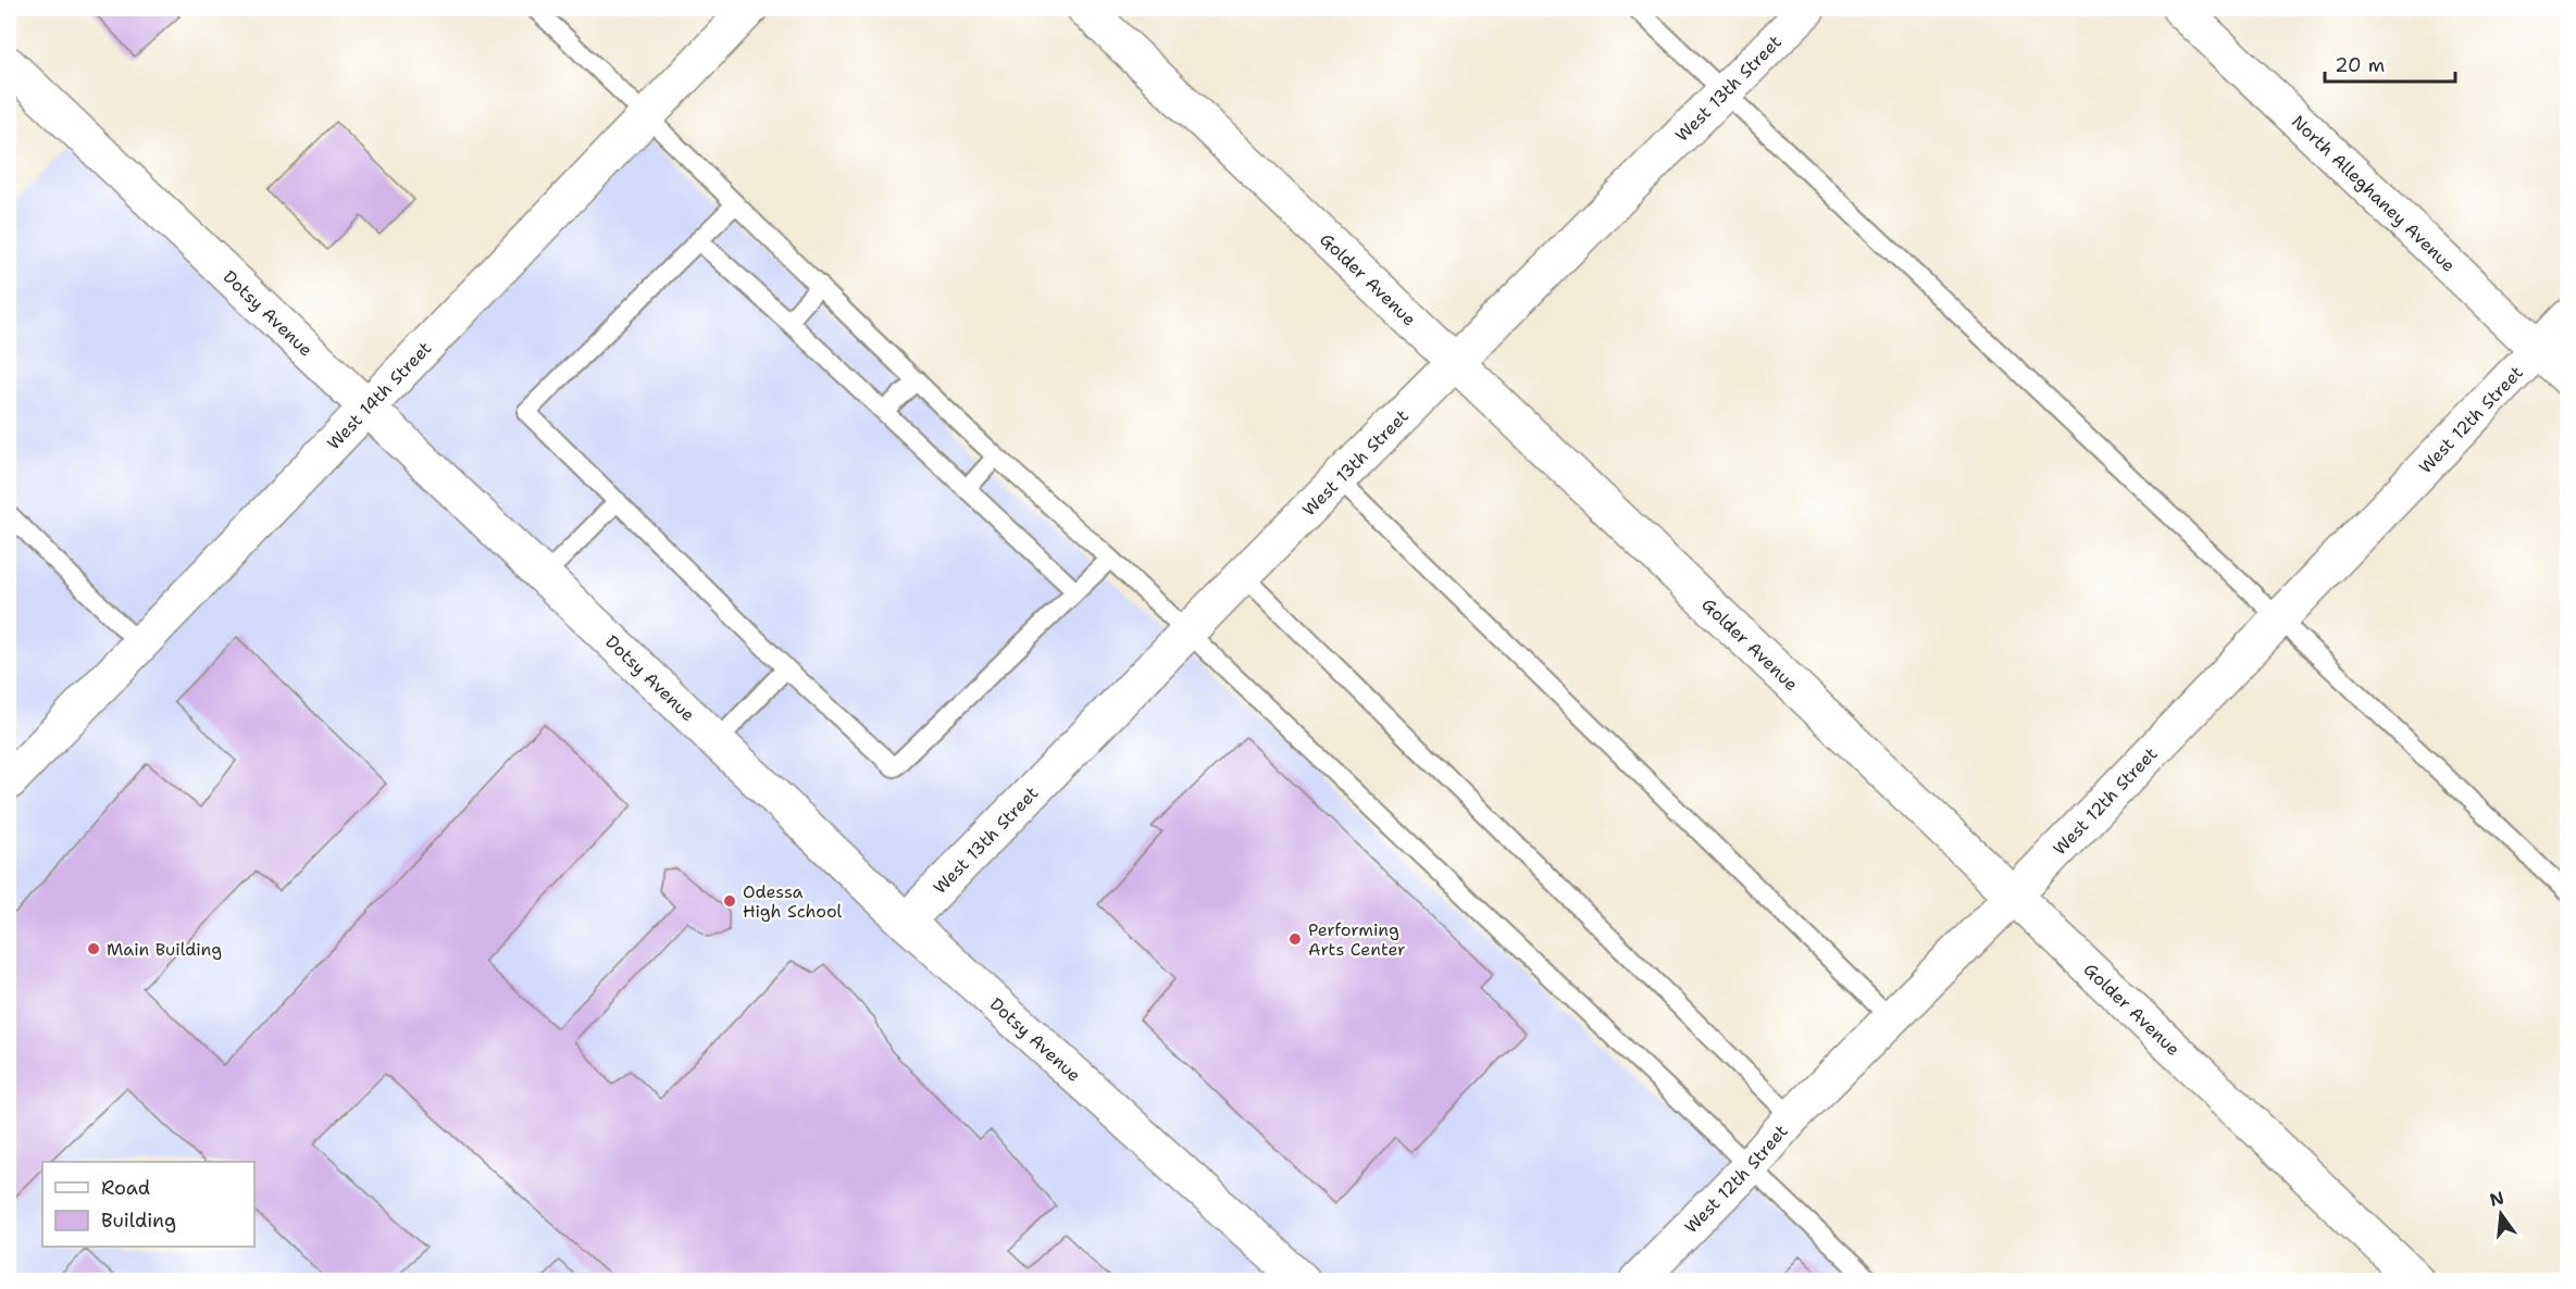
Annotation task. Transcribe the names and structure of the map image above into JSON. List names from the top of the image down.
{
  "streets": {
    "street": [
      "West 13th Street",
      "North Alleghaney Avenue",
      "Golder Avenue",
      "Dotsy Avenue",
      "West 14th Street",
      "West 12th Street"
    ]
  },
  "crossings": [
    ["West 13th Street", "Golder Avenue"],
    ["West 13th Street", "Dotsy Avenue"],
    ["North Alleghaney Avenue", "West 12th Street"],
    ["Golder Avenue", "West 12th Street"],
    ["Dotsy Avenue", "West 14th Street"]
  ],
  "places": ["Odessa High School", "Performing Arts Center", "Main Building"],
  "legend": ["Road", "Building"],
  "scale_bar": "20 m",
  "north": "top"
}
